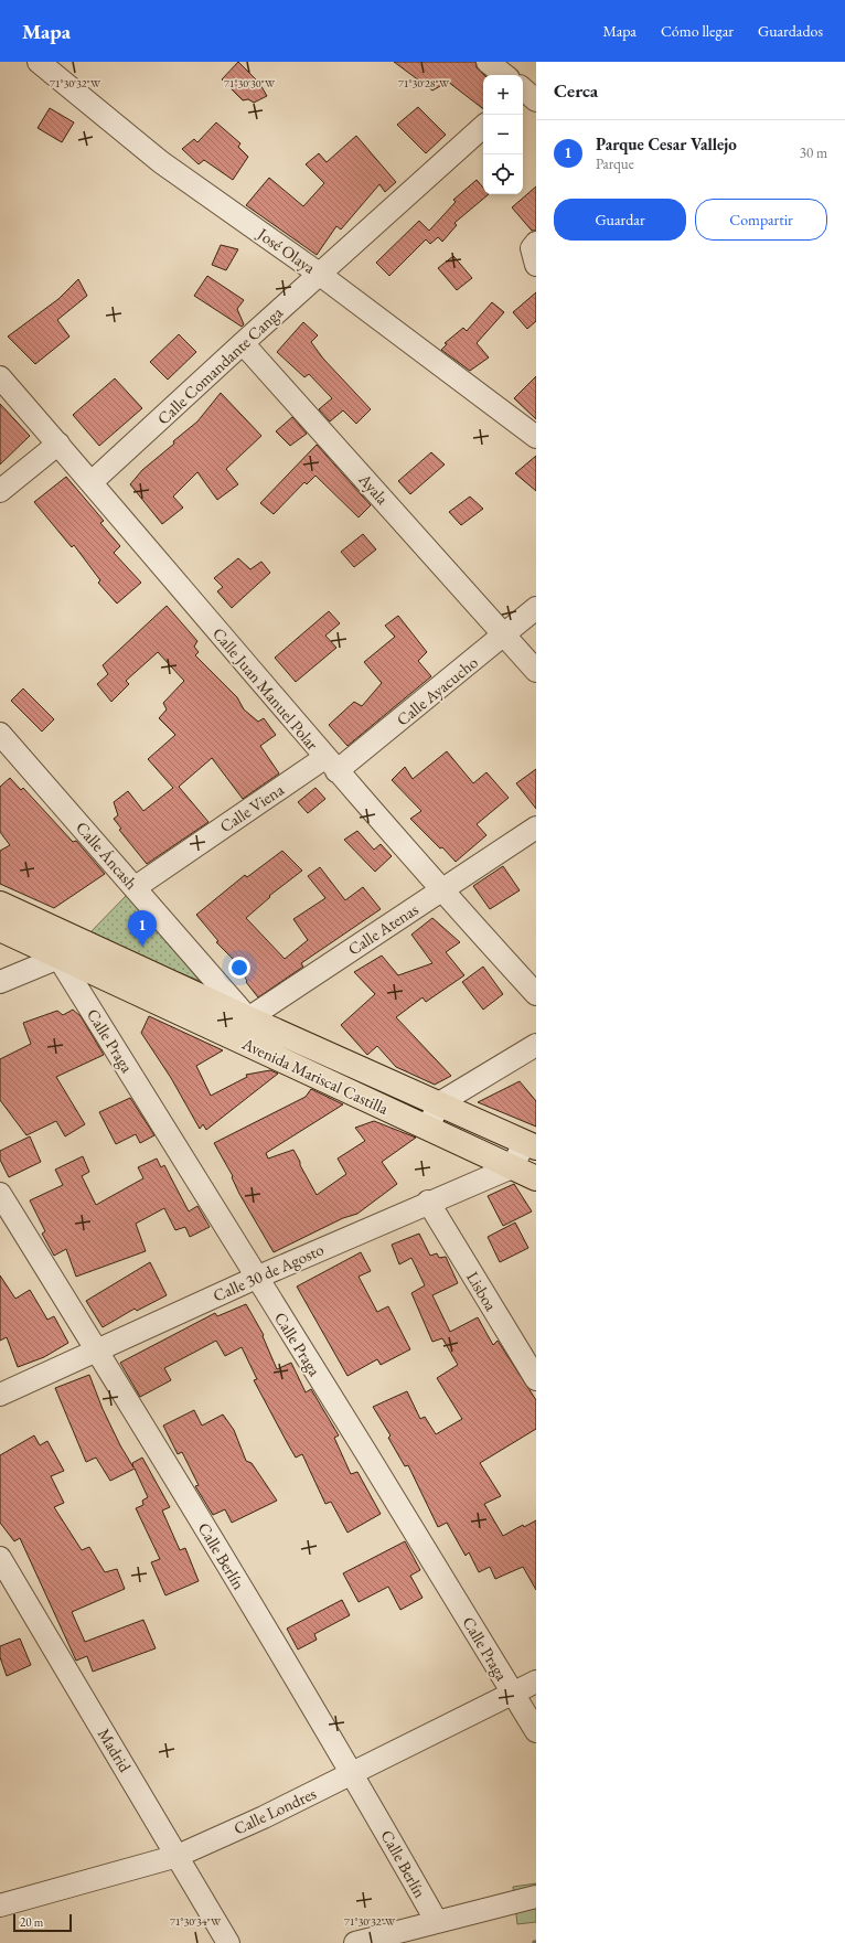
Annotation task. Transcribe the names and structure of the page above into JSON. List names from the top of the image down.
{
  "streets": {
    "main road": ["Avenida Mariscal Castilla"],
    "street": [
      "José Olaya",
      "Calle Comandante Canga",
      "Ayala",
      "Calle Juan Manuel Polar",
      "Calle Ayacucho",
      "Calle Viena",
      "Calle Áncash",
      "Calle Atenas",
      "Calle Praga",
      "Calle 30 de Agosto",
      "Lisboa",
      "Calle Berlín",
      "Madrid",
      "Calle Londres"
    ]
  },
  "crossings": [
    ["José Olaya", "Calle Comandante Canga"],
    ["Calle Comandante Canga", "Ayala"],
    ["Calle Comandante Canga", "Calle Juan Manuel Polar"],
    ["Ayala", "Calle Ayacucho"],
    ["Calle Juan Manuel Polar", "Calle Ayacucho"],
    ["Calle Juan Manuel Polar", "Calle Viena"],
    ["Calle Juan Manuel Polar", "Calle Atenas"],
    ["Calle Ayacucho", "Calle Viena"],
    ["Calle Viena", "Calle Áncash"],
    ["Calle Áncash", "Calle Atenas"],
    ["Calle Áncash", "Avenida Mariscal Castilla"],
    ["Calle Atenas", "Avenida Mariscal Castilla"],
    ["Calle Praga", "Avenida Mariscal Castilla"],
    ["Calle Praga", "Calle 30 de Agosto"],
    ["Calle Praga", "Calle Londres"],
    ["Avenida Mariscal Castilla", "Calle 30 de Agosto"],
    ["Calle 30 de Agosto", "Lisboa"],
    ["Calle 30 de Agosto", "Calle Berlín"],
    ["Calle Berlín", "Calle Londres"],
    ["Madrid", "Calle Londres"]
  ],
  "scale_bar": "20 m",
  "page": {
    "header": "Mapa",
    "nav": ["Mapa", "Cómo llegar", "Guardados"],
    "heading": "Cerca",
    "map_buttons": ["+", "−"],
    "list": [
      {
        "mark": "1",
        "name": "Parque Cesar Vallejo",
        "note": "Parque",
        "value": "30 m"
      }
    ],
    "buttons": ["Guardar", "Compartir"],
    "pins": "1",
    "scale": "20 m"
  },
  "coordinates": [
    "71°30'30\"W",
    "71°30'28\"W",
    "71°30'32\"W",
    "71°30'34\"W"
  ]
}
